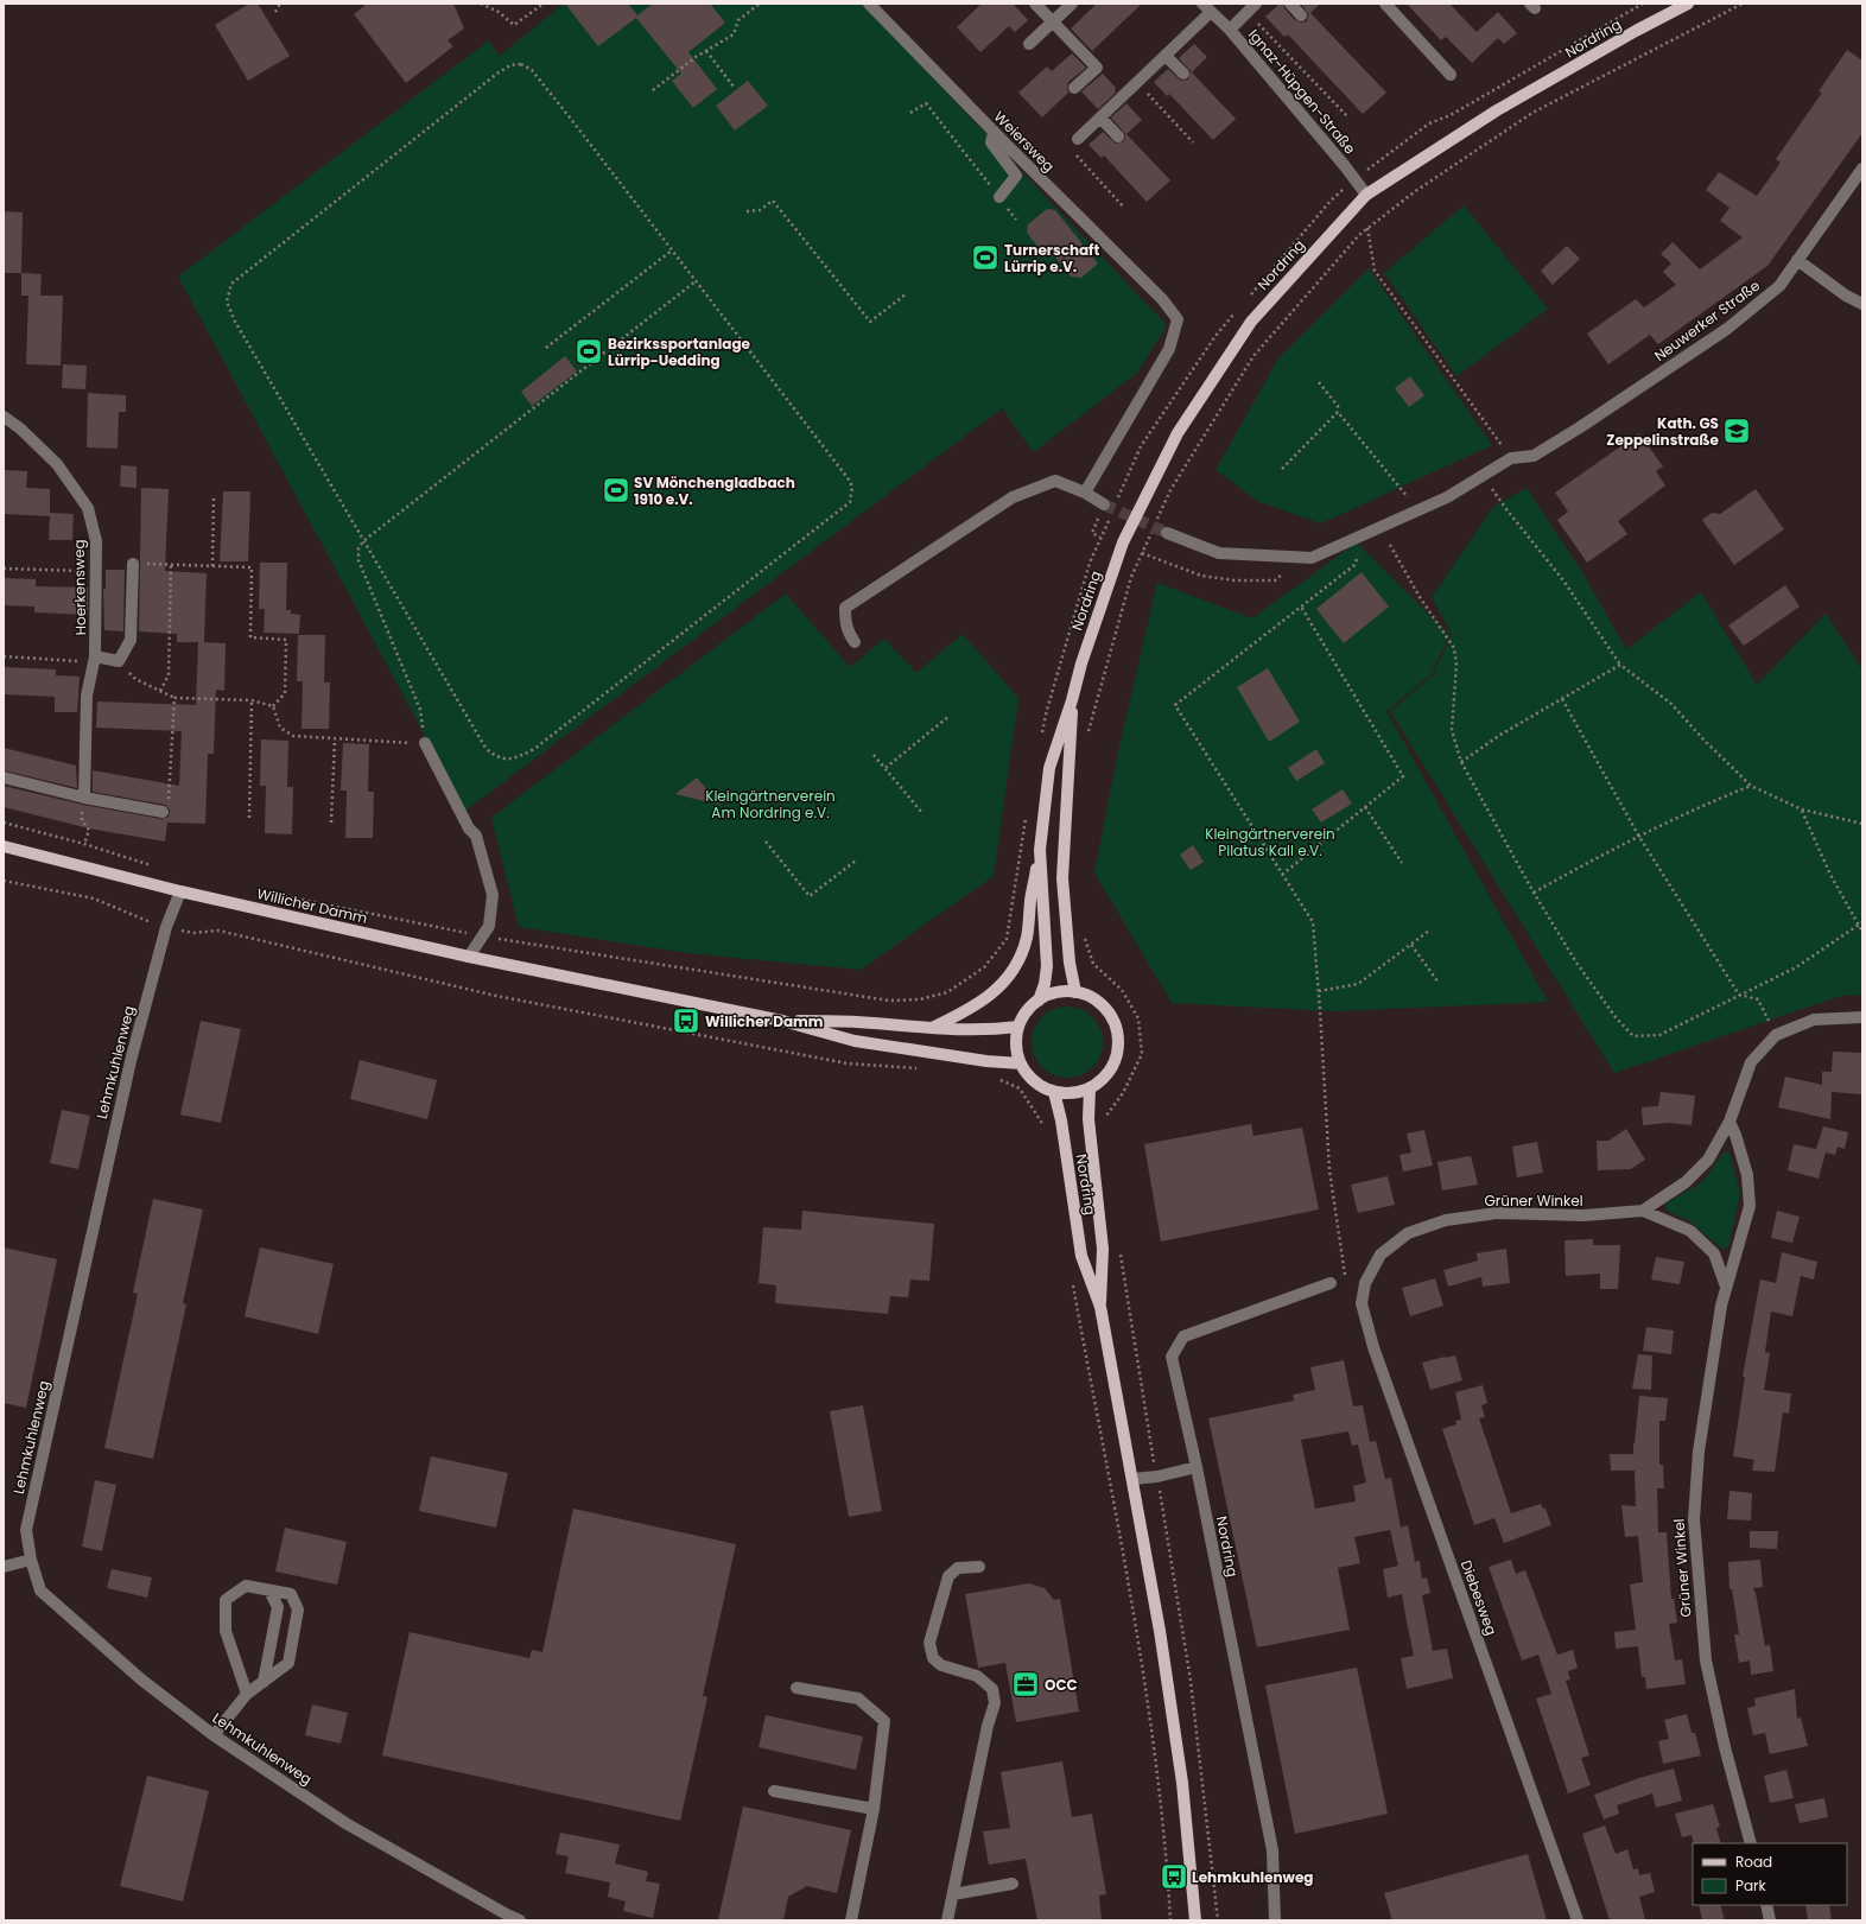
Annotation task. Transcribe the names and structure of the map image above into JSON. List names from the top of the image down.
{
  "streets": {
    "main road": ["Nordring", "Willicher Damm"],
    "street": [
      "Ignaz-Hüpgen-Straße",
      "Weiersweg",
      "Neuwerker Straße",
      "Hoerkensweg",
      "Lehmkuhlenweg",
      "Grüner Winkel",
      "Diebesweg"
    ]
  },
  "crossings": [
    ["Nordring", "Ignaz-Hüpgen-Straße"],
    ["Nordring", "Willicher Damm"],
    ["Willicher Damm", "Lehmkuhlenweg"],
    ["Grüner Winkel", "Diebesweg"]
  ],
  "parks": ["Kleingärtnerverein Am Nordring e.V.", "Kleingärtnerverein Pilatus Kall e.V."],
  "places": {
    "sports": ["Turnerschaft Lürrip e.V.", "Bezirkssportanlage Lürrip-Uedding", "SV Mönchengladbach 1910 e.V."],
    "school or university": ["Kath. GS Zeppelinstraße"],
    "bus stop": ["Willicher Damm", "Lehmkuhlenweg"],
    "office": ["OCC"]
  },
  "legend": ["Road", "Park"]
}
